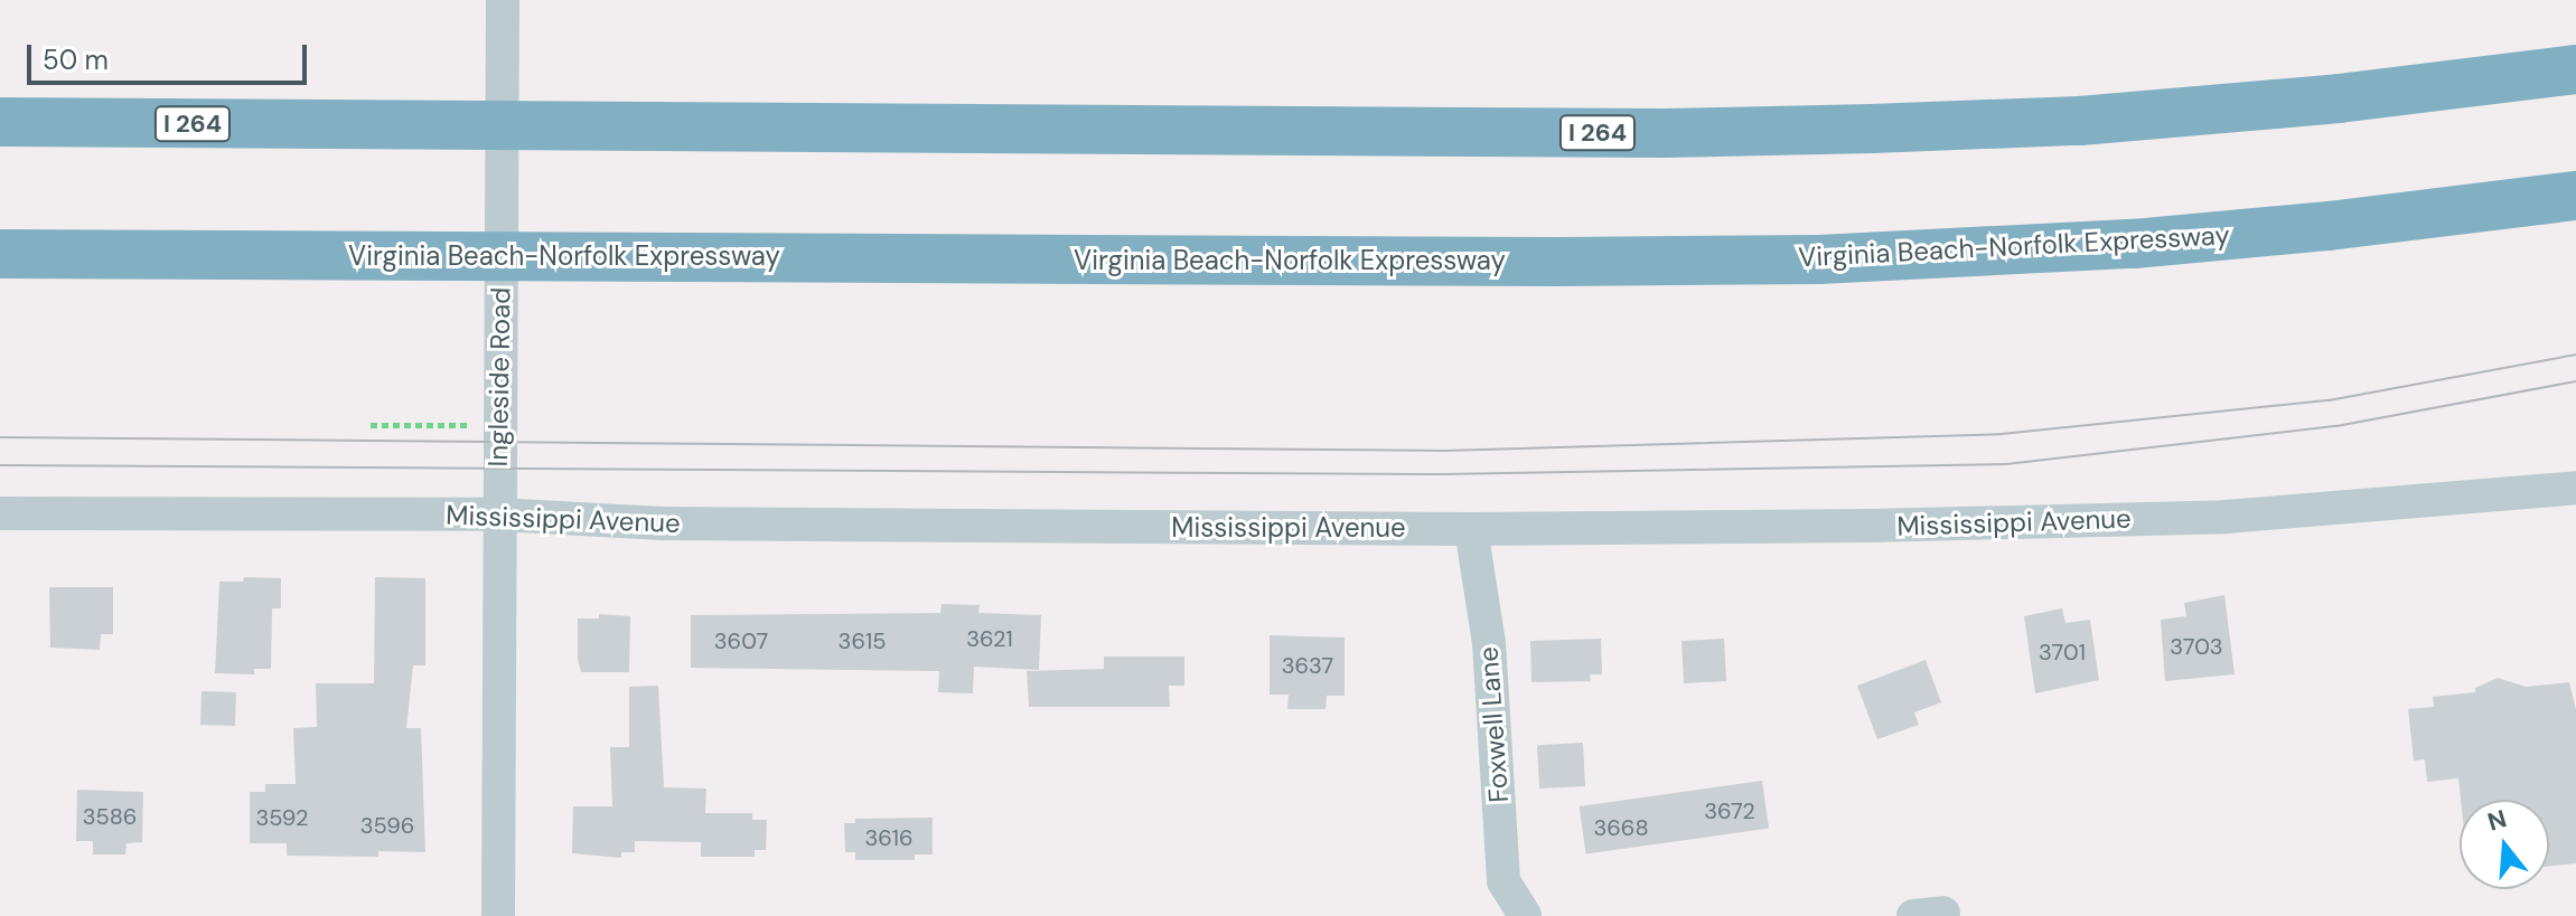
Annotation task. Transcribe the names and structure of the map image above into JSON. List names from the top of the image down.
{
  "streets": {
    "highway": ["I 264", "Virginia Beach-Norfolk Expressway"],
    "street": ["Ingleside Road", "Mississippi Avenue", "Foxwell Lane"]
  },
  "crossings": [
    ["Ingleside Road", "Mississippi Avenue"],
    ["Mississippi Avenue", "Foxwell Lane"]
  ],
  "house_numbers": [
    "3621",
    "3607",
    "3615",
    "3703",
    "3701",
    "3637",
    "3672",
    "3586",
    "3592",
    "3596",
    "3668",
    "3616"
  ],
  "scale_bar": "50 m",
  "north": "top"
}
